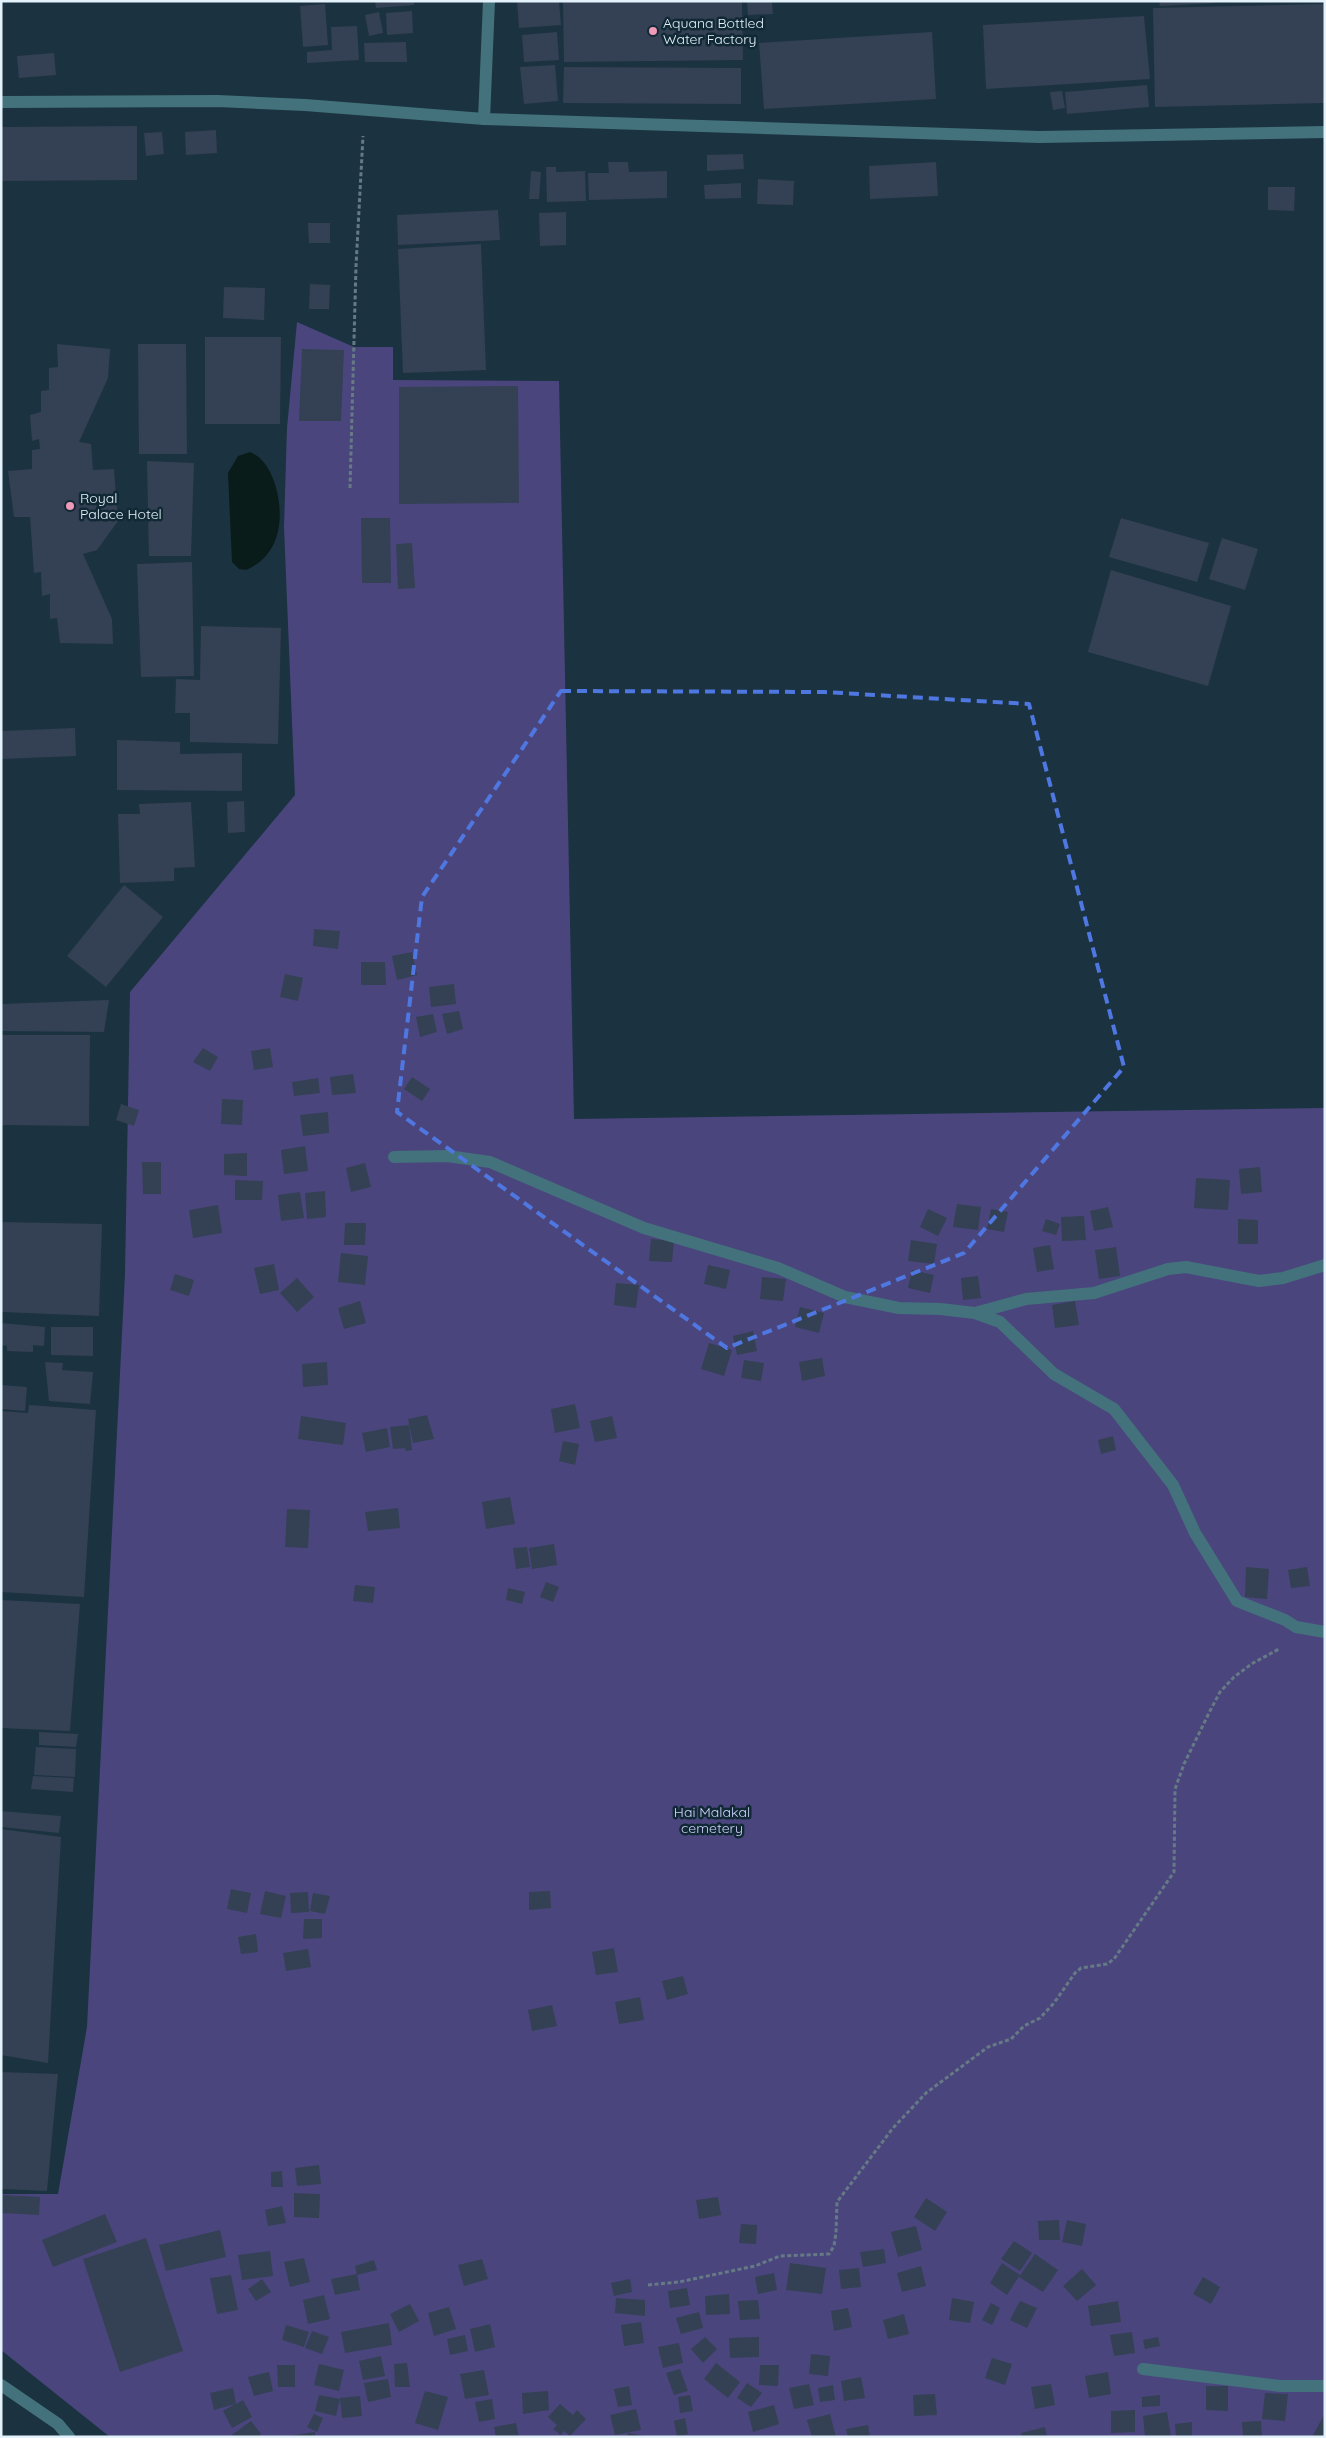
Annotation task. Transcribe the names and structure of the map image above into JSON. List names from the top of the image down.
{
  "parks": ["Hai Malakal cemetery"],
  "places": ["Aquana Bottled Water Factory", "Royal Palace Hotel"]
}
